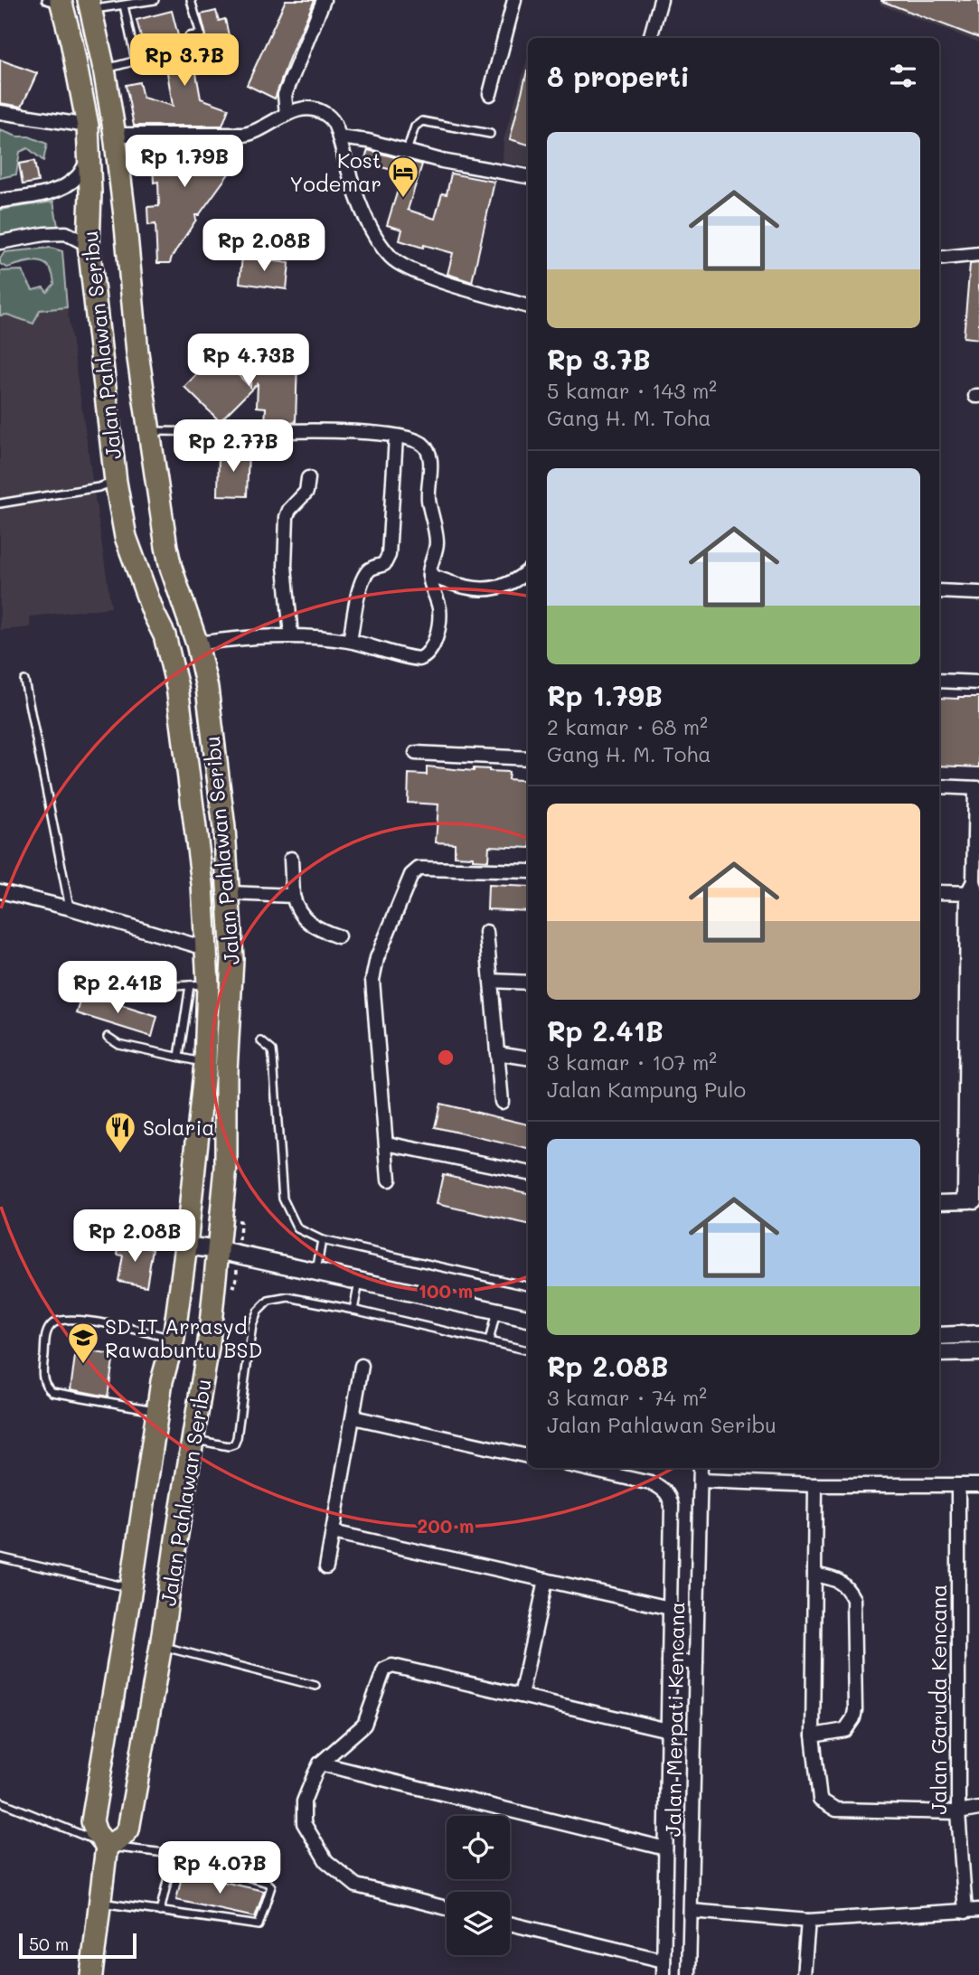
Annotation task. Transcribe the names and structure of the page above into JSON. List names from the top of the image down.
{
  "streets": {
    "main road": ["Jalan Pahlawan Seribu"],
    "street": ["Jalan Garuda Kencana", "Jalan Merpati Kencana"]
  },
  "crossings": [
    ["Jalan Garuda Kencana", "Jalan Merpati Kencana"]
  ],
  "places": {
    "hotel": ["Kost Yodemar"],
    "restaurant": ["Solaria"],
    "school or university": ["SD IT Arrasyd Rawabuntu BSD"]
  },
  "scale_bar": "50 m",
  "page": {
    "price": [
      "Rp 3.7B",
      "Rp 1.79B",
      "Rp 2.08B",
      "Rp 4.73B",
      "Rp 2.77B",
      "Rp 2.41B",
      "Rp 2.08B",
      "Rp 4.07B"
    ],
    "heading": "8 properti",
    "list": [
      {
        "name": "Rp 3.7B",
        "note": "5 kamar · 143 m² · Gang H. M. Toha"
      },
      {
        "name": "Rp 1.79B",
        "note": "2 kamar · 68 m² · Gang H. M. Toha"
      },
      {
        "name": "Rp 2.41B",
        "note": "3 kamar · 107 m² · Jalan Kampung Pulo"
      },
      {
        "name": "Rp 2.08B",
        "note": "3 kamar · 74 m² · Jalan Pahlawan Seribu"
      }
    ],
    "scale": "50 m"
  },
  "rings": ["100 m", "200 m"]
}
